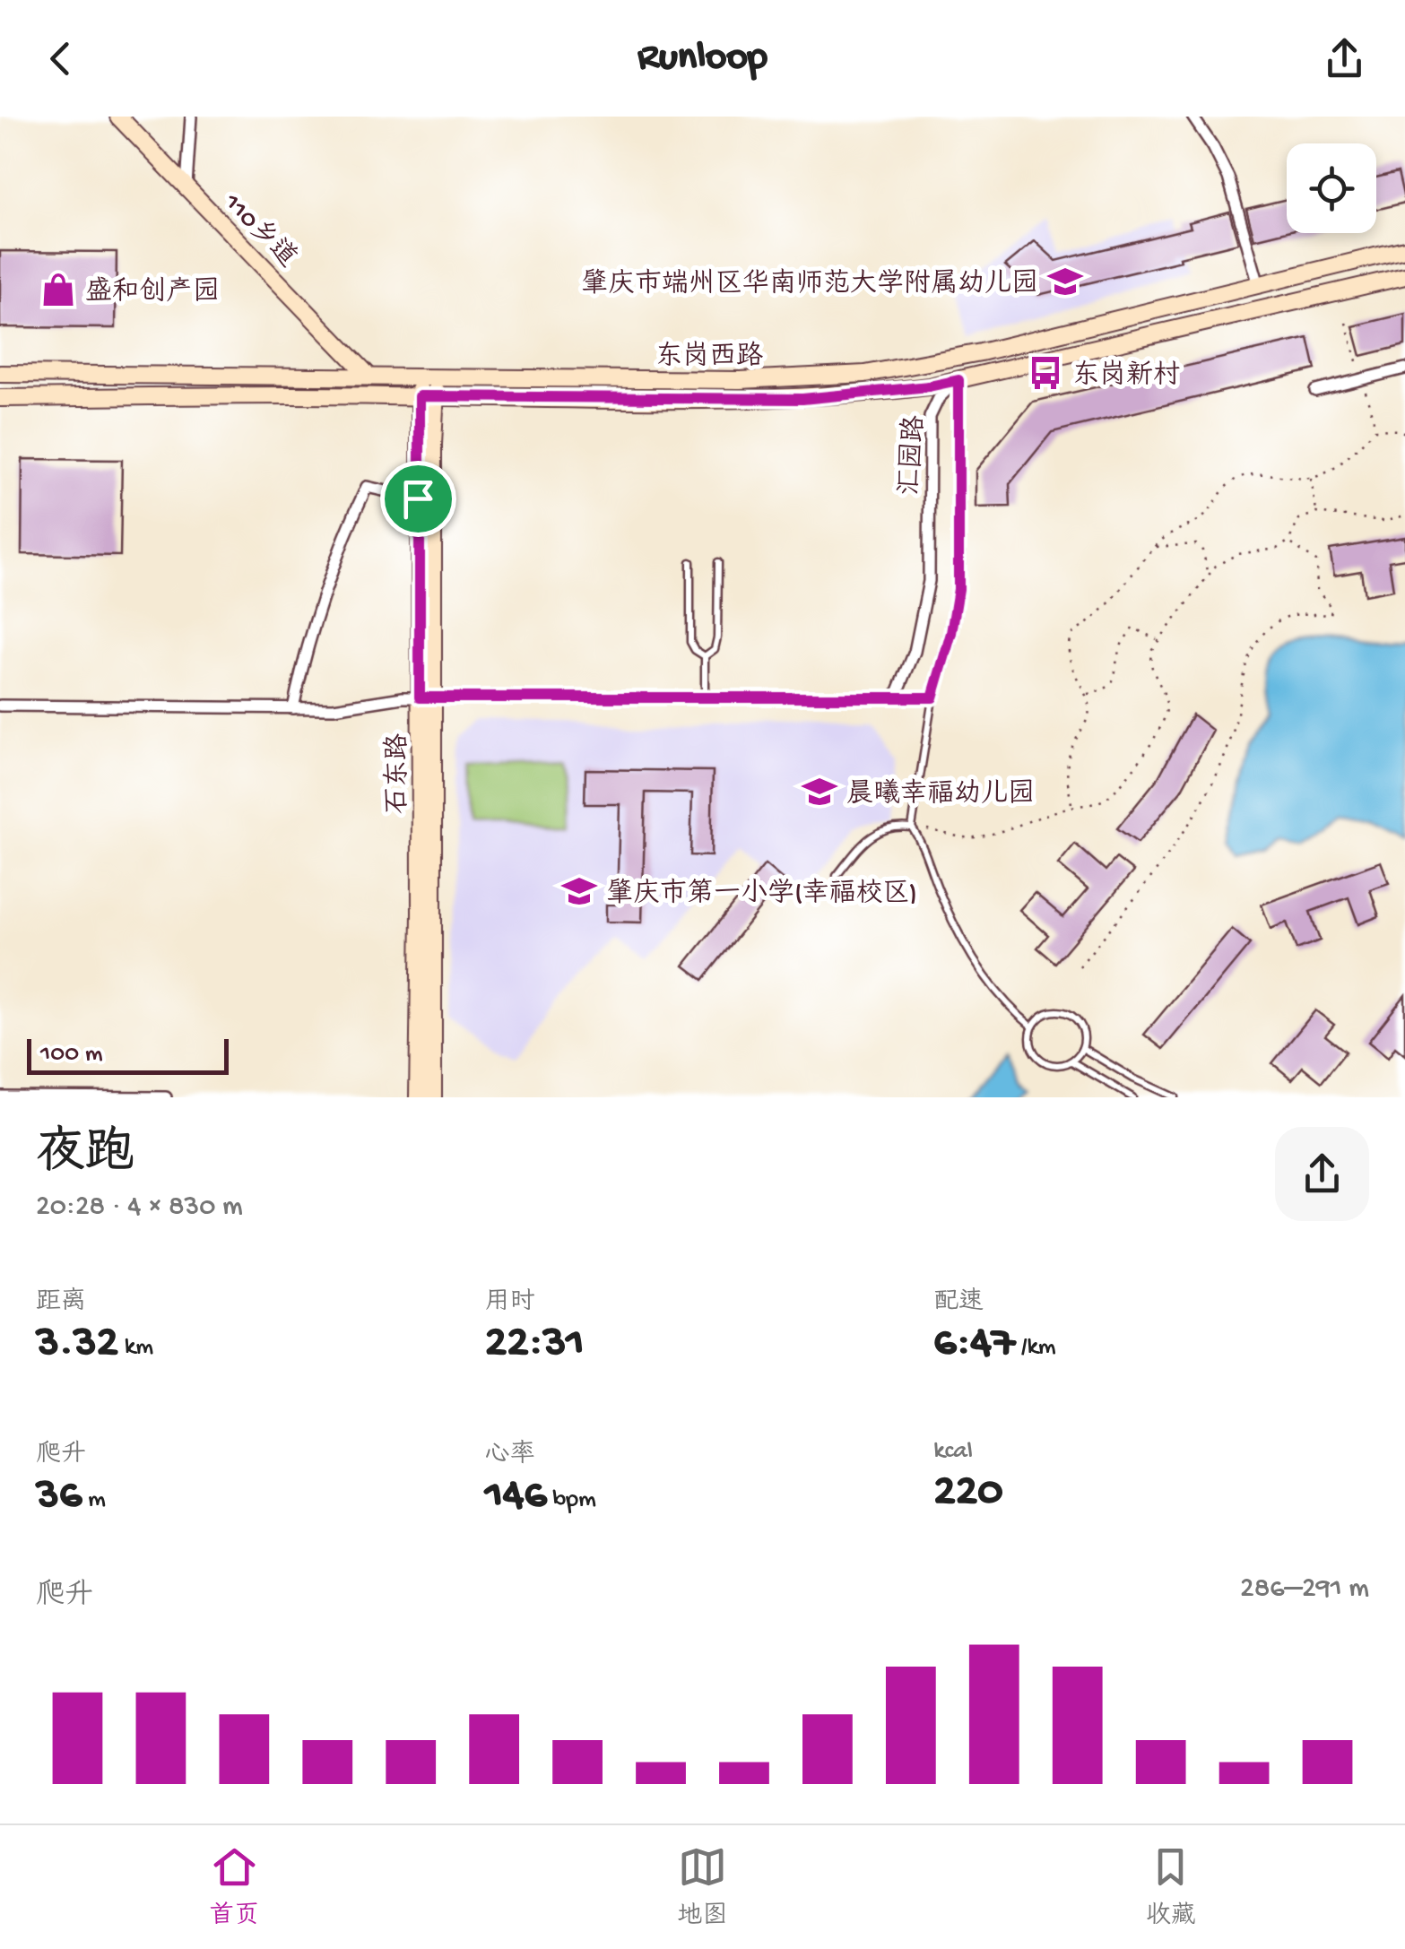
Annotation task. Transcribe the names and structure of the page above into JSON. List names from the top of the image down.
{
  "streets": {
    "main road": ["110乡道", "东岗西路", "石东路"],
    "street": ["汇园路"]
  },
  "crossings": [
    ["110乡道", "东岗西路"],
    ["东岗西路", "汇园路"],
    ["东岗西路", "石东路"]
  ],
  "places": {
    "school or university": ["肇庆市端州区华南师范大学附属幼儿园", "晨曦幸福幼儿园", "肇庆市第一小学(幸福校区)"],
    "shop": ["盛和创产园"],
    "bus stop": ["东岗新村"]
  },
  "scale_bar": "100 m",
  "page": {
    "header": "Runloop",
    "scale": "100 m",
    "heading": ["夜跑", "20:28 · 4 × 830 m"],
    "stats": [
      ["距离", "3.32 km"],
      ["用时", "22:31"],
      ["配速", "6:47 /km"],
      ["爬升", "36 m"],
      ["心率", "146 bpm"],
      ["kcal", "220"]
    ],
    "chart": ["爬升", "286–291 m"],
    "tabs": ["首页", "地图", "收藏"]
  }
}
